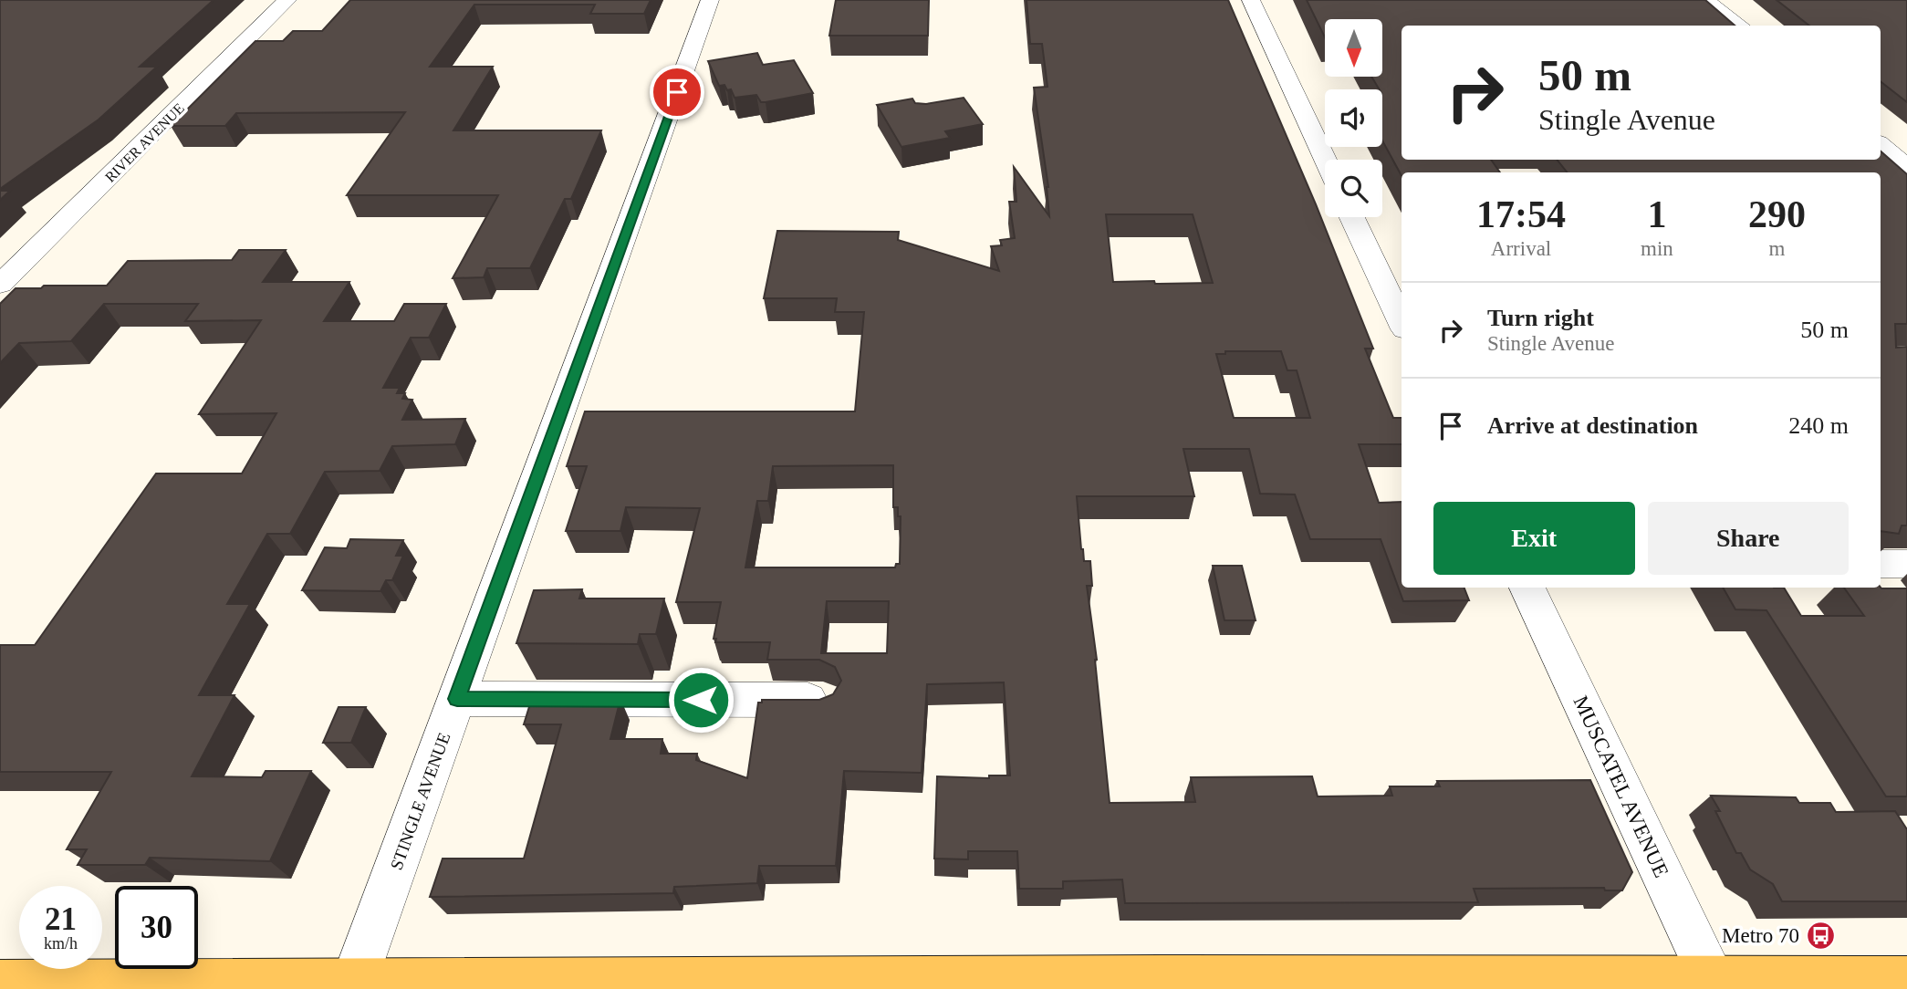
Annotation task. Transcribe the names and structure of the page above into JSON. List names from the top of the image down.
{
  "streets": {
    "street": ["RIVER AVENUE", "MUSCATEL AVENUE", "STINGLE AVENUE"]
  },
  "places": {
    "bus stop": ["Metro 70"]
  },
  "north": "bottom",
  "page": {
    "turn": ["50 m", "Stingle Avenue"],
    "eta": [
      "17:54",
      "Arrival",
      "1",
      "min",
      "290",
      "m"
    ],
    "list": [
      {
        "name": "Turn right",
        "note": "Stingle Avenue",
        "value": "50 m"
      },
      {
        "name": "Arrive at destination",
        "value": "240 m"
      }
    ],
    "buttons": ["Exit", "Share"],
    "speed": "21 km/h",
    "limit": "30"
  }
}
